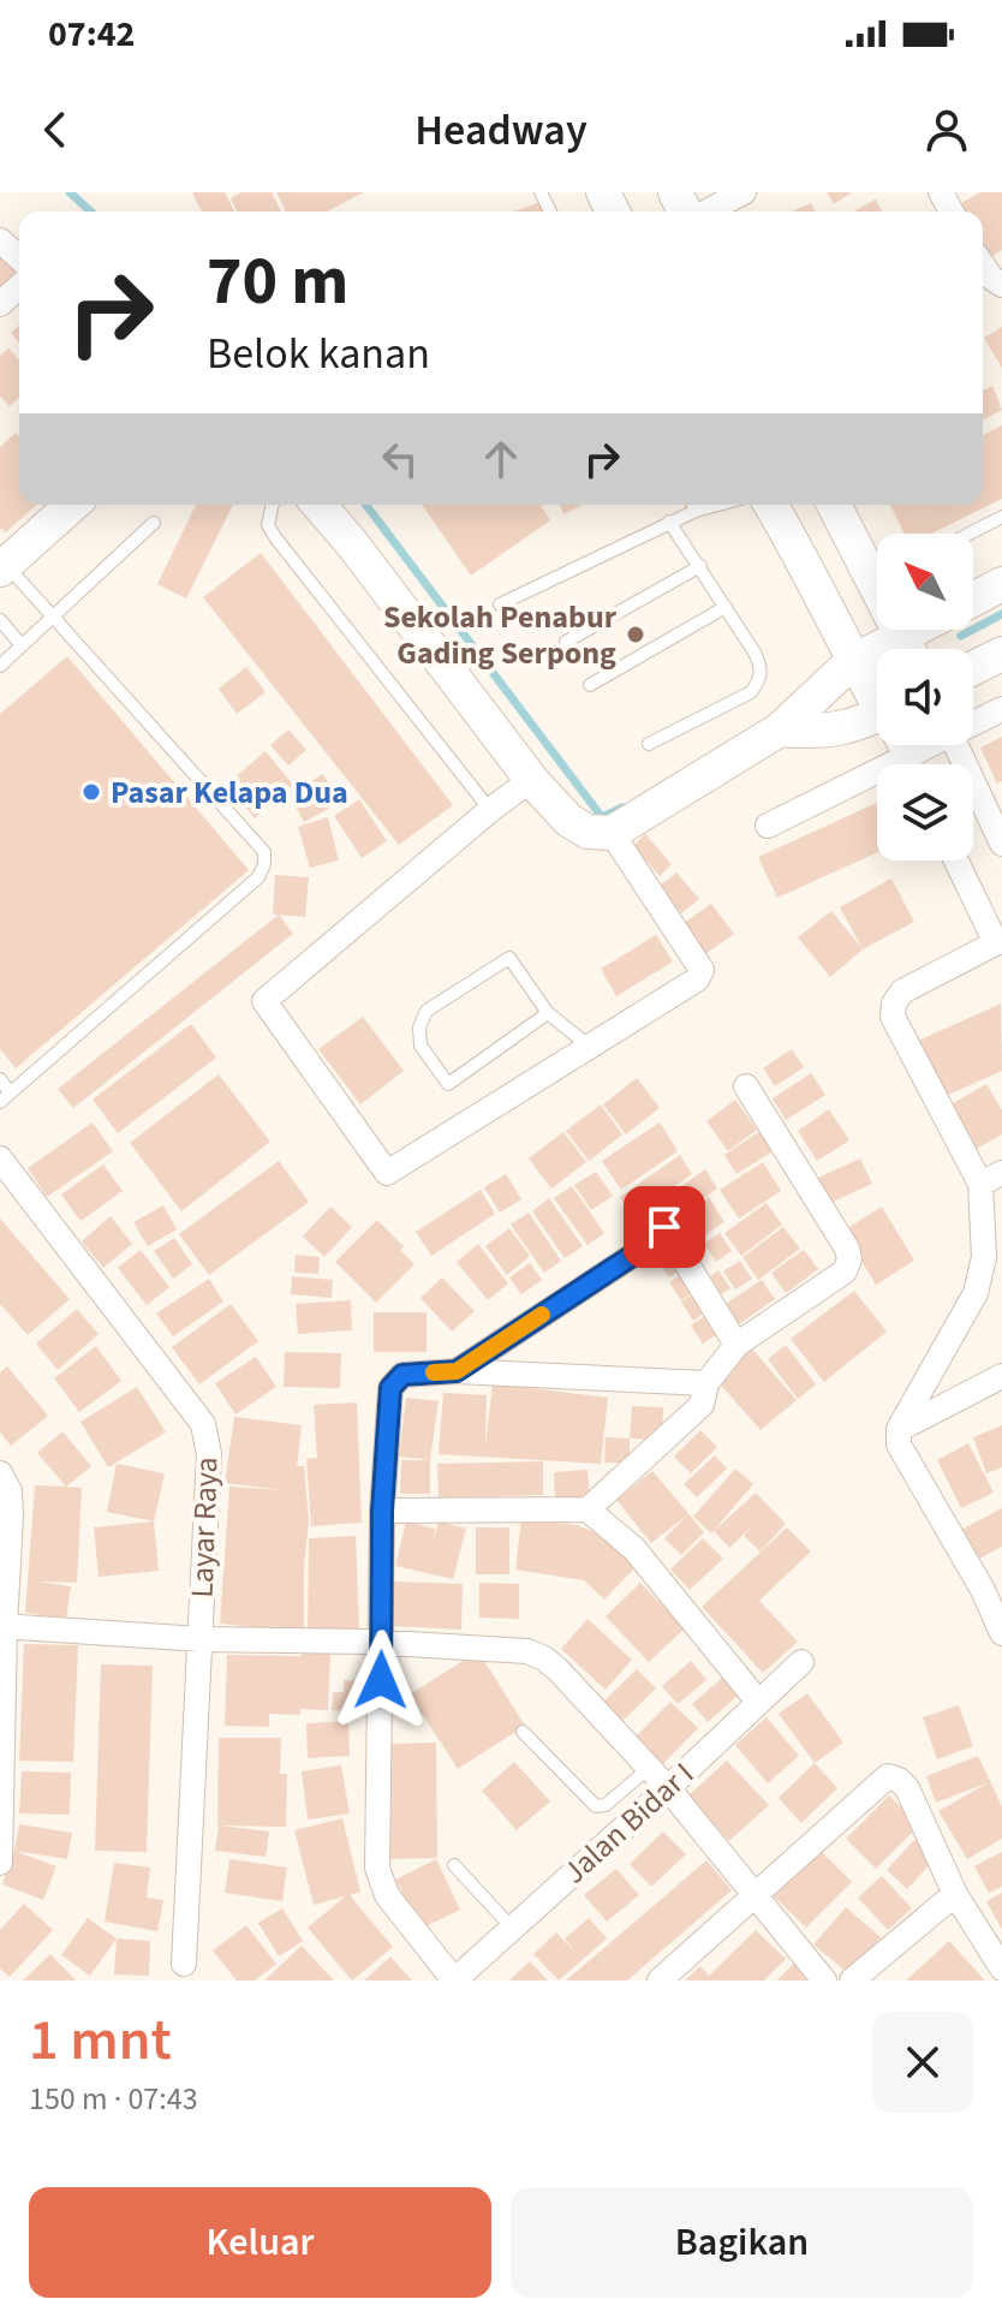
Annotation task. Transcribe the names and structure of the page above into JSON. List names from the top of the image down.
{
  "streets": {
    "street": ["Layar Raya", "Jalan Bidar I"]
  },
  "places": ["Sekolah Penabur Gading Serpong", "Pasar Kelapa Dua"],
  "north": "top left",
  "page": {
    "status": "07:42",
    "header": "Headway",
    "turn": ["70 m", "Belok kanan"],
    "heading": ["1 mnt", "150 m · 07:43"],
    "buttons": ["Keluar", "Bagikan"]
  }
}
